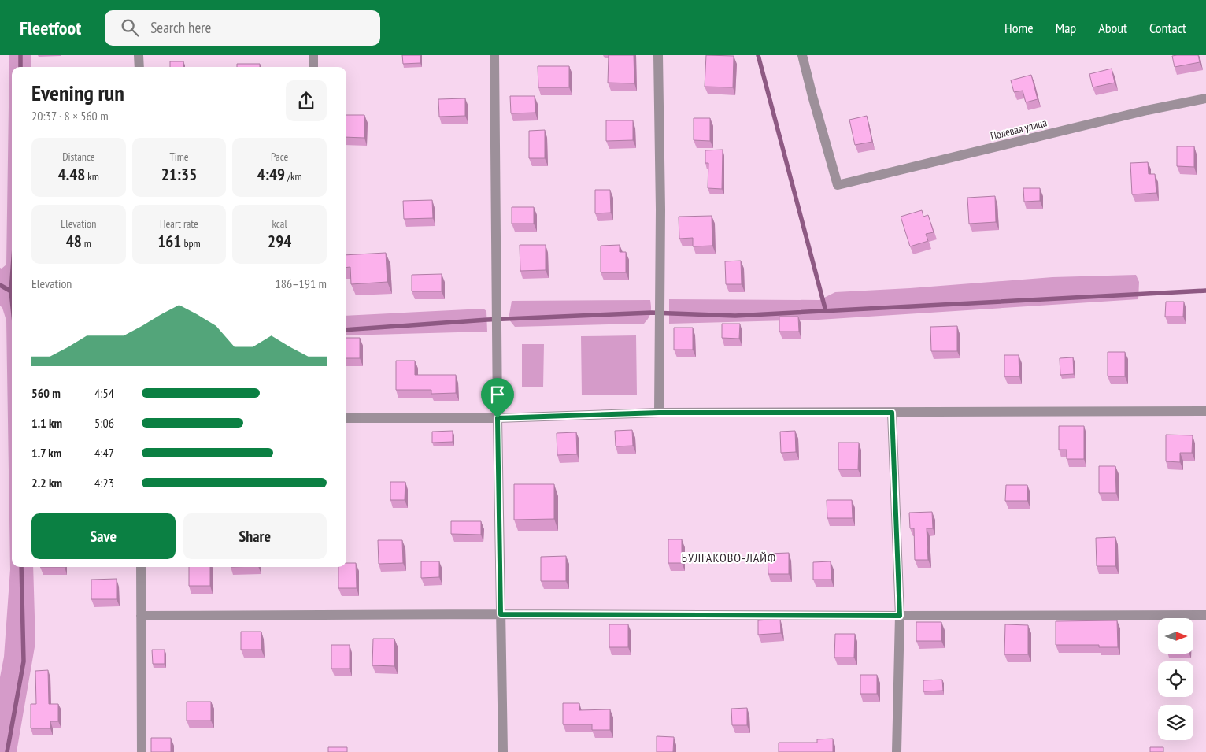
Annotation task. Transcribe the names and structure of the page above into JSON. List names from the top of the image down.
{
  "streets": {
    "street": ["Полевая улица"]
  },
  "districts": ["БУЛГАКОВО-ЛАЙФ"],
  "north": "right",
  "page": {
    "header": "Fleetfoot",
    "search": "Search here",
    "nav": [
      "Home",
      "Map",
      "About",
      "Contact"
    ],
    "heading": ["Evening run", "20:37 · 8 × 560 m"],
    "stats": [
      ["Distance", "4.48 km"],
      ["Time", "21:35"],
      ["Pace", "4:49 /km"],
      ["Elevation", "48 m"],
      ["Heart rate", "161 bpm"],
      ["kcal", "294"]
    ],
    "chart": ["Elevation", "186–191 m"],
    "list": [
      {
        "name": "560 m",
        "note": "4:54"
      },
      {
        "name": "1.1 km",
        "note": "5:06"
      },
      {
        "name": "1.7 km",
        "note": "4:47"
      },
      {
        "name": "2.2 km",
        "note": "4:23"
      }
    ],
    "buttons": ["Save", "Share"]
  }
}
